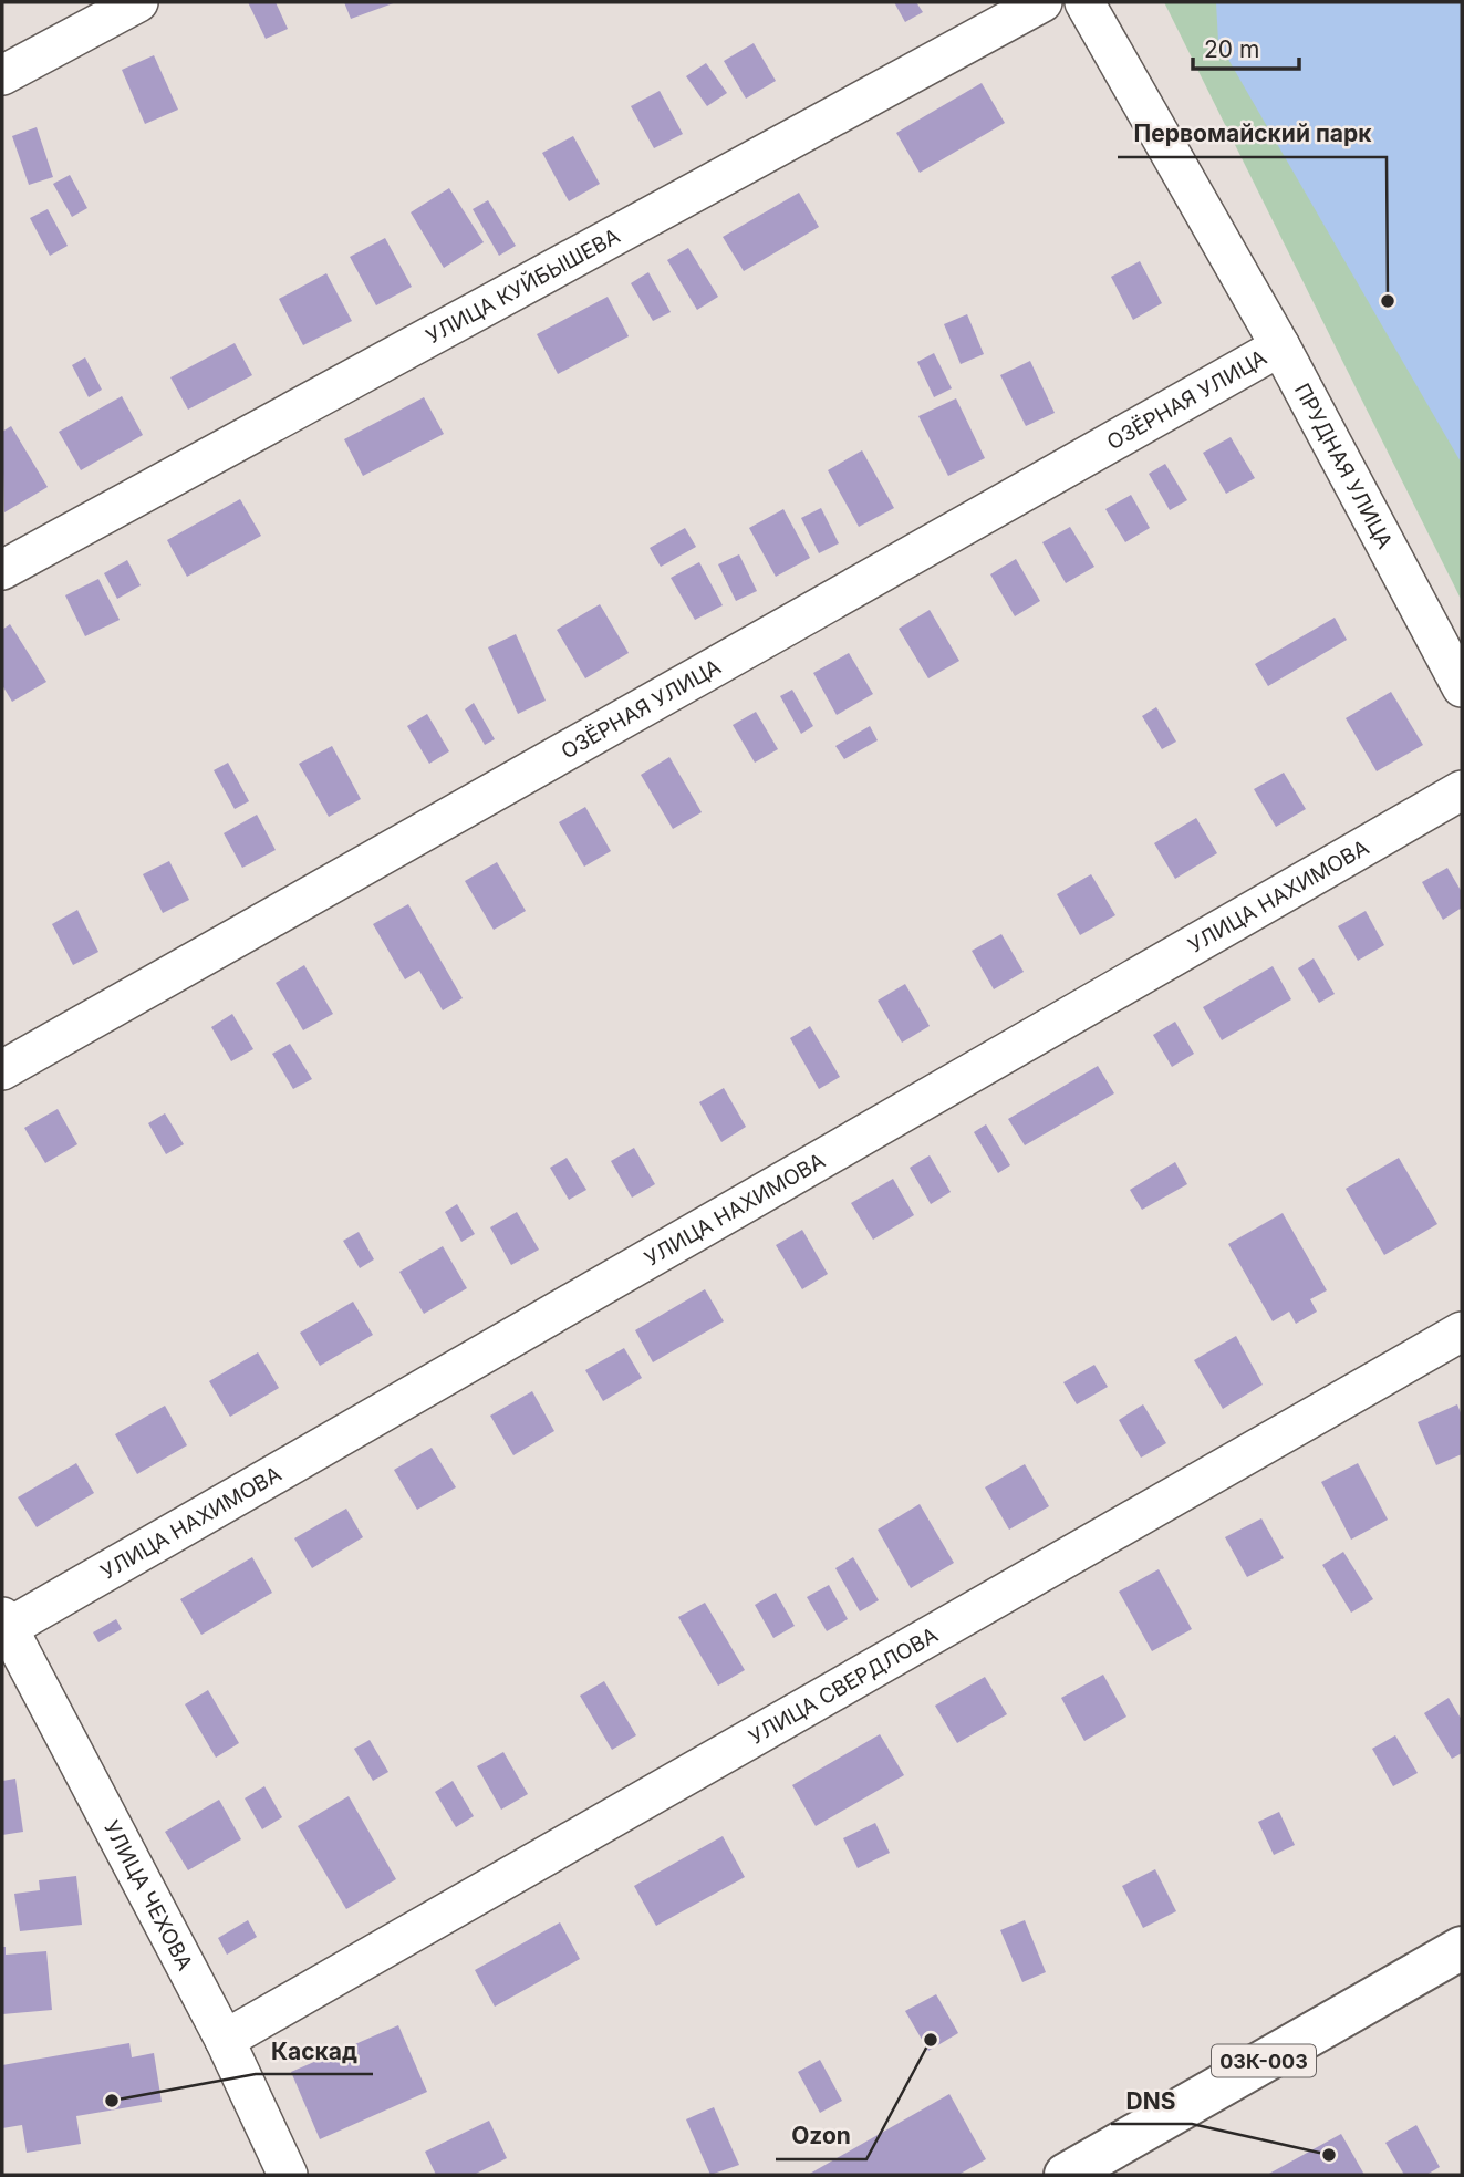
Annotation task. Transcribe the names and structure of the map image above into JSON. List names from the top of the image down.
{
  "streets": {
    "main road": ["03К-003"],
    "street": [
      "УЛИЦА КУЙБЫШЕВА",
      "ОЗЁРНАЯ УЛИЦА",
      "ПРУДНАЯ УЛИЦА",
      "УЛИЦА НАХИМОВА",
      "УЛИЦА СВЕРДЛОВА",
      "УЛИЦА ЧЕХОВА"
    ]
  },
  "crossings": [
    ["ОЗЁРНАЯ УЛИЦА", "ПРУДНАЯ УЛИЦА"],
    ["УЛИЦА НАХИМОВА", "УЛИЦА ЧЕХОВА"],
    ["УЛИЦА СВЕРДЛОВА", "УЛИЦА ЧЕХОВА"]
  ],
  "places": [
    "Первомайский парк",
    "Ozon",
    "Каскад",
    "DNS"
  ],
  "scale_bar": "20 m"
}
